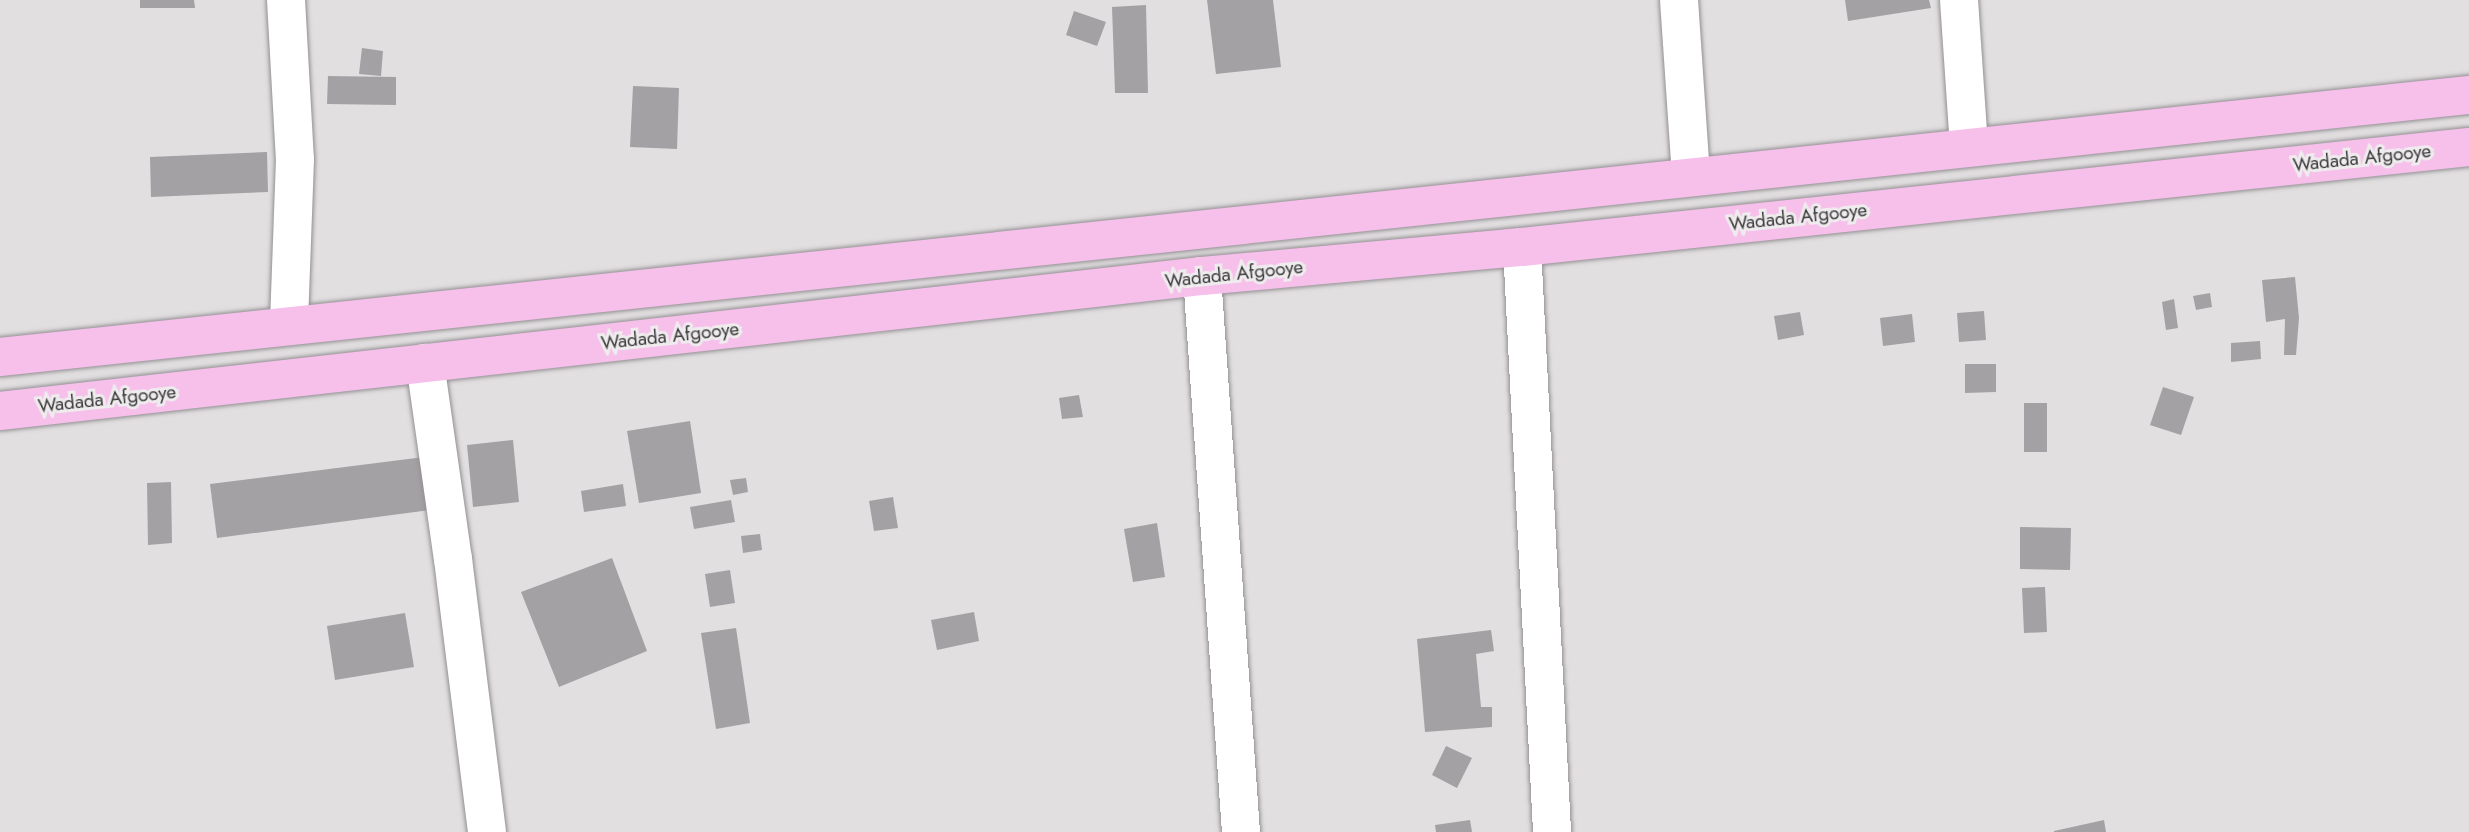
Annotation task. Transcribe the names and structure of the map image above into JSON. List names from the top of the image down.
{
  "streets": {
    "highway": ["Wadada Afgooye"]
  }
}
